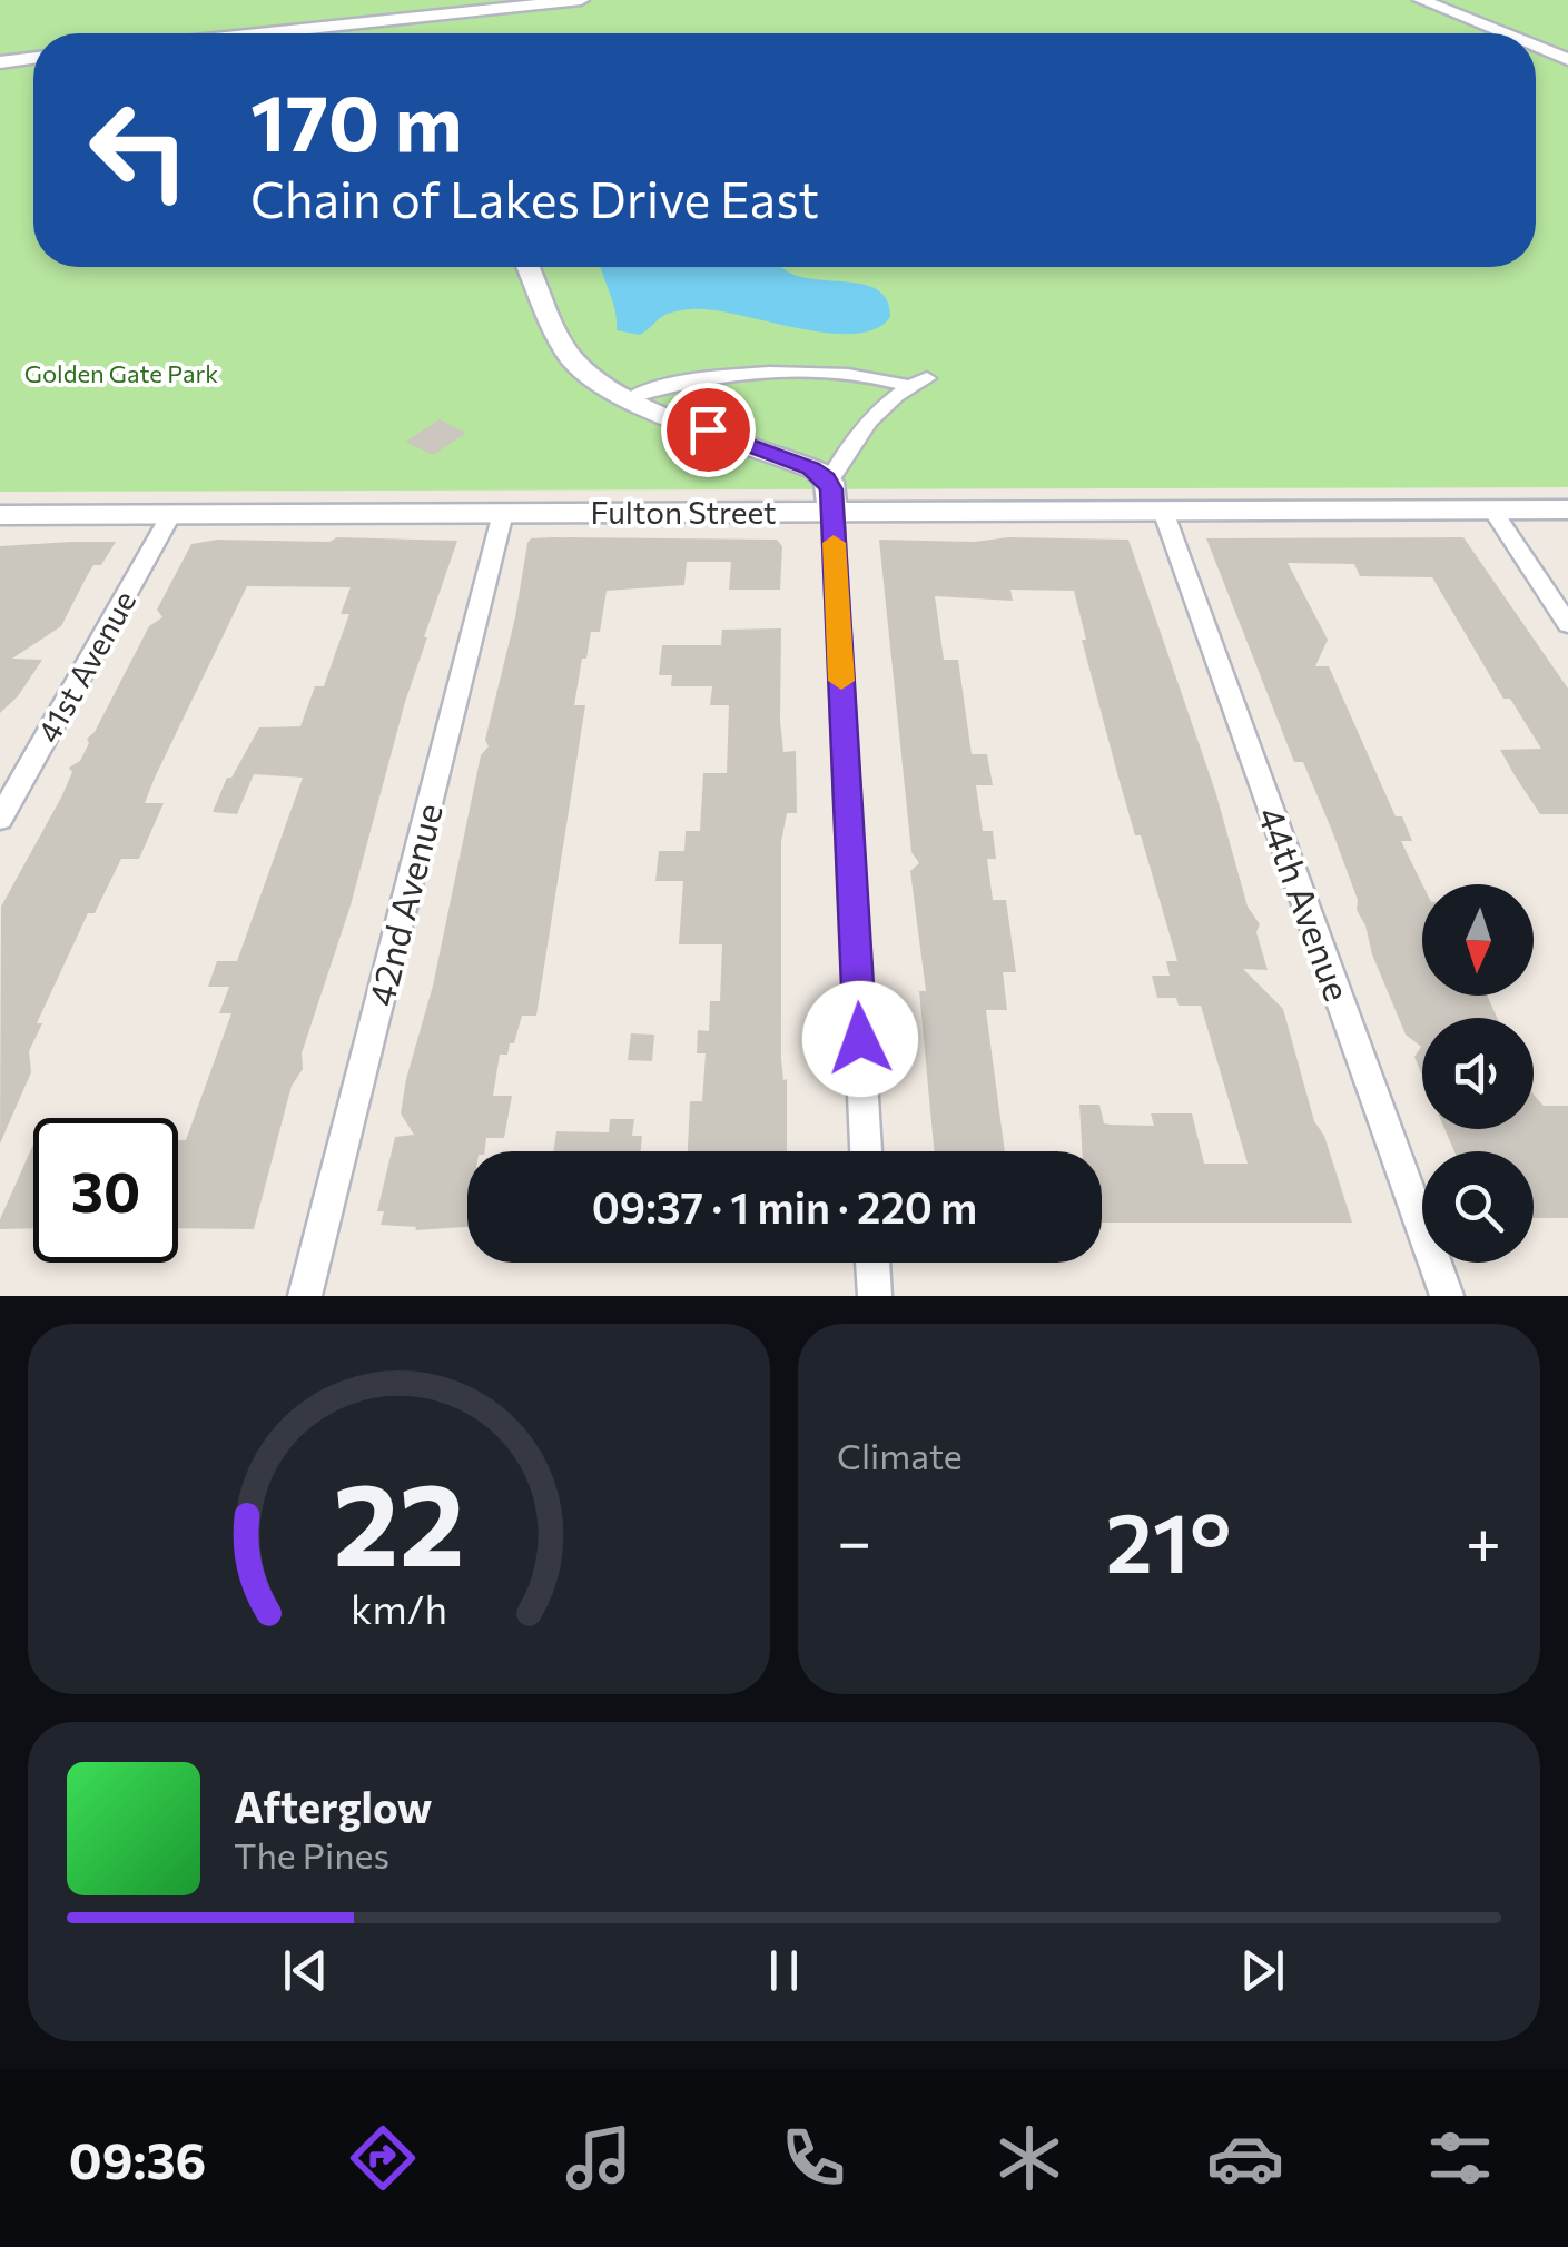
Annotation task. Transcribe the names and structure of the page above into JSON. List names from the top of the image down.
{
  "streets": {
    "street": [
      "Fulton Street",
      "41st Avenue",
      "44th Avenue",
      "42nd Avenue"
    ]
  },
  "crossings": [
    ["Fulton Street", "41st Avenue"],
    ["Fulton Street", "44th Avenue"],
    ["Fulton Street", "42nd Avenue"]
  ],
  "parks": ["Golden Gate Park"],
  "north": "bottom",
  "page": {
    "turn": ["170 m", "Chain of Lakes Drive East"],
    "limit": "30",
    "trip": "09:37 · 1 min · 220 m",
    "tile": "Climate",
    "heat": ["−", "21°", "+"],
    "song": ["Afterglow", "The Pines"],
    "tabs": "09:36",
    "gauge": ["22", "km/h"]
  }
}
